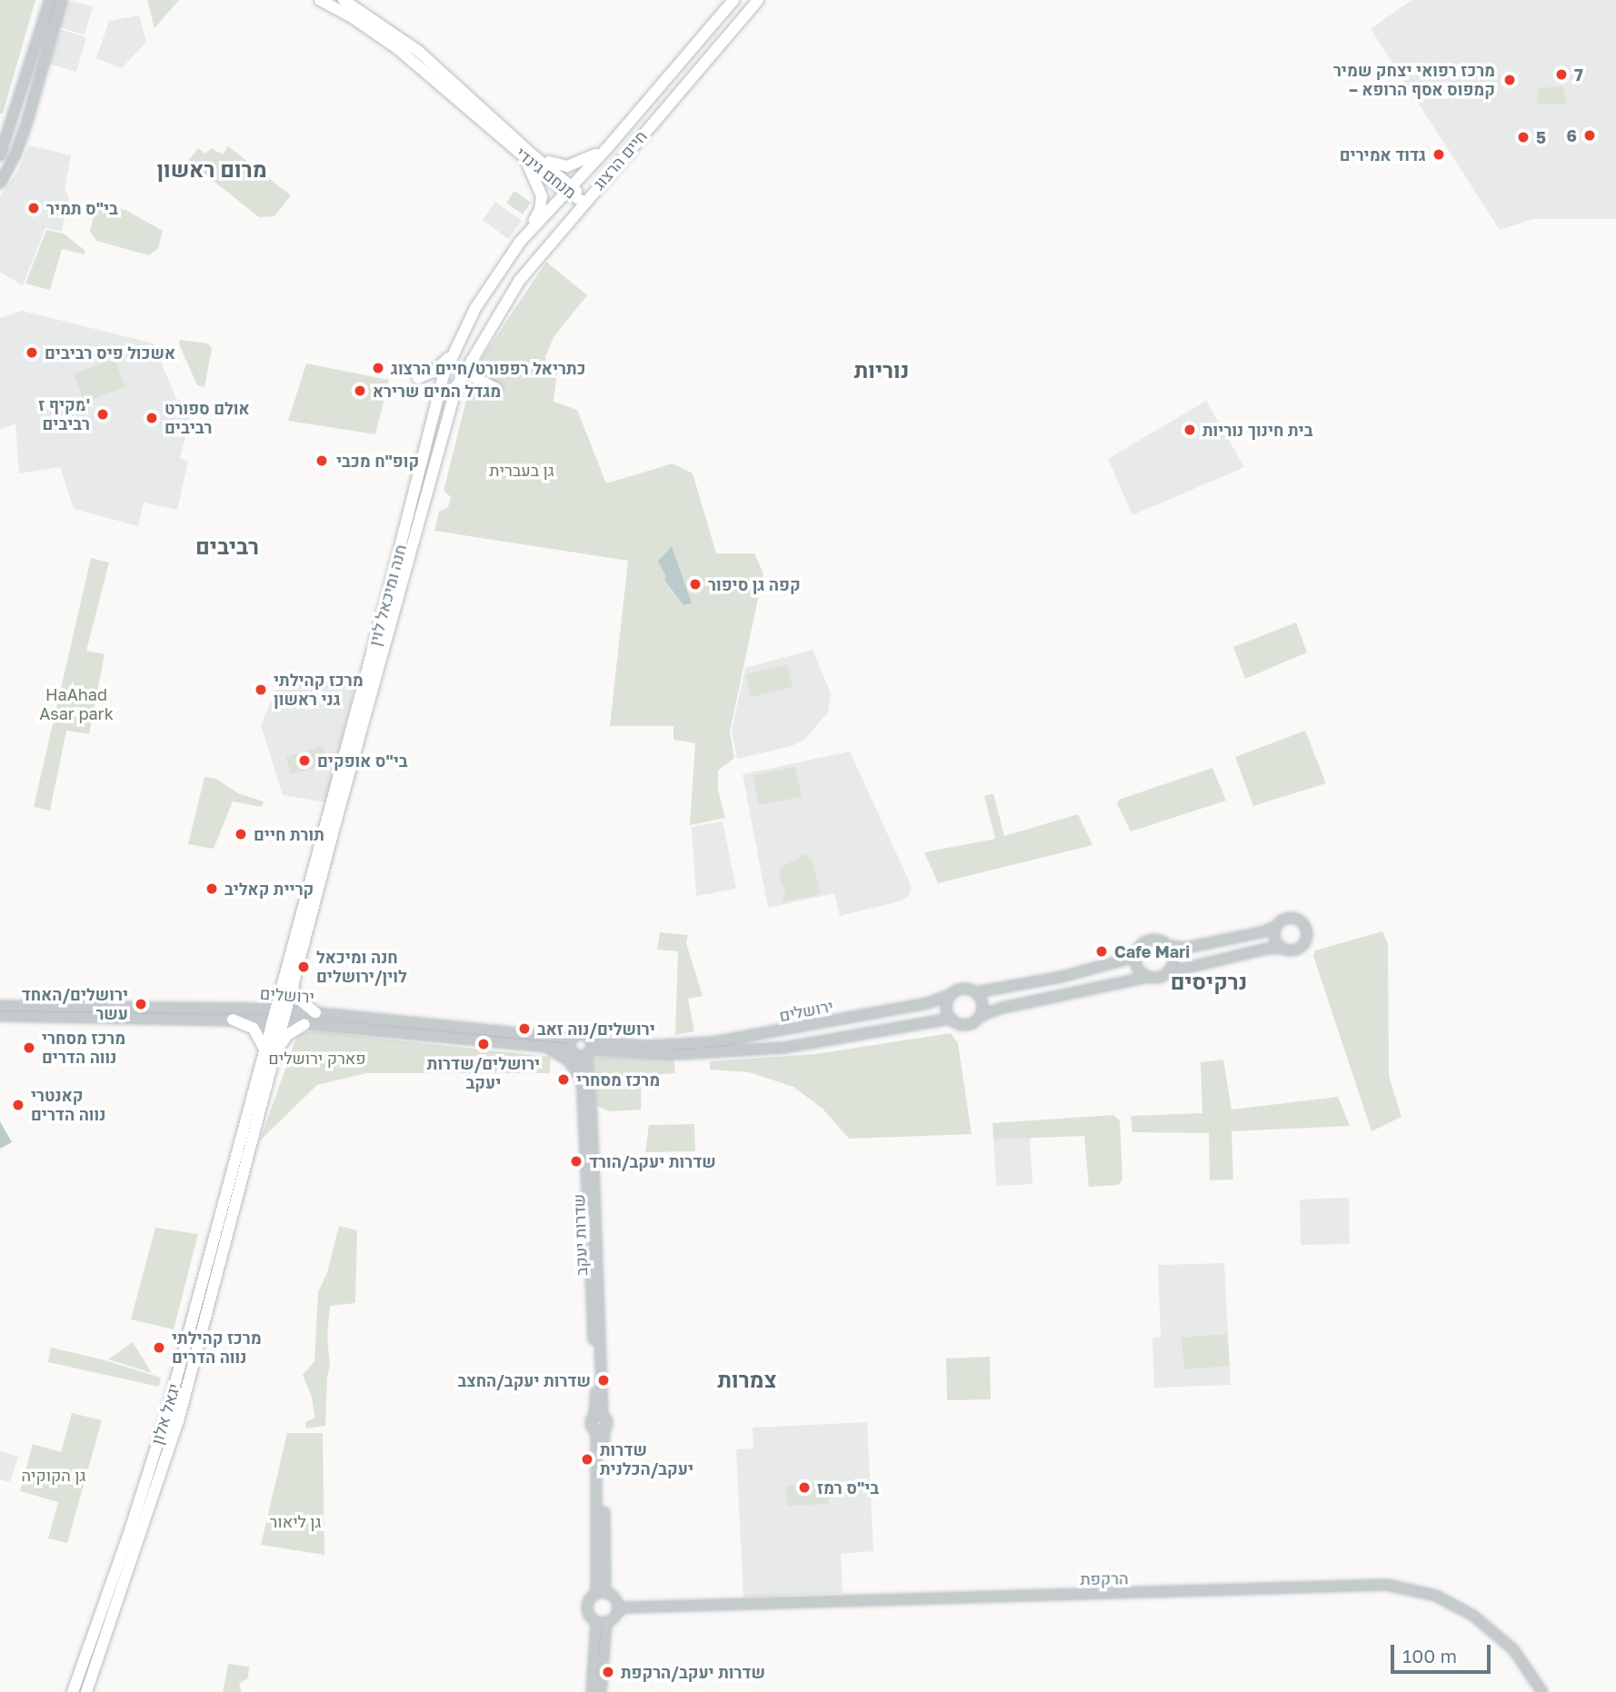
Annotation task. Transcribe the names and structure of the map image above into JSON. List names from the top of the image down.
{
  "streets": {
    "main road": [
      "חיים הרצוג",
      "מנחם גינדי",
      "חנה ומיכאל לוין",
      "יגאל אלון"
    ],
    "street": ["ירושלים", "שדרות יעקב", "הרקפת"]
  },
  "crossings": [
    ["חיים הרצוג", "מנחם גינדי"],
    ["חיים הרצוג", "חנה ומיכאל לוין"],
    ["חנה ומיכאל לוין", "ירושלים"],
    ["חנה ומיכאל לוין", "יגאל אלון"],
    ["ירושלים", "שדרות יעקב"],
    ["ירושלים", "יגאל אלון"]
  ],
  "districts": [
    "מרום ראשון",
    "נוריות",
    "רביבים",
    "נרקיסים",
    "צמרות"
  ],
  "parks": [
    "גן בעברית",
    "HaAhad Asar park",
    "פארק ירושלים",
    "גן הקוקיה",
    "גן ליאור"
  ],
  "places": [
    "7",
    "מרכז רפואי יצחק שמיר – קמפוס אסף הרופא",
    "6",
    "5",
    "גדוד אמירים",
    "בי\"ס תמיר",
    "אשכול פיס רביבים",
    "כתריאל רפפורט/חיים הרצוג",
    "מגדל המים שרירא",
    "מקיף ז' רביבים",
    "אולם ספורט רביבים",
    "בית חינוך נוריות",
    "קופ\"ח מכבי",
    "קפה גן סיפור",
    "מרכז קהילתי גני ראשון",
    "בי\"ס אופקים",
    "תורת חיים",
    "קריית קאליב",
    "Cafe Mari",
    "חנה ומיכאל לוין/ירושלים",
    "ירושלים/האחד עשר",
    "ירושלים/נוה זאב",
    "ירושלים/שדרות יעקב",
    "מרכז מסחרי נווה הדרים",
    "מרכז מסחרי",
    "קאנטרי נווה הדרים",
    "שדרות יעקב/הורד",
    "מרכז קהילתי נווה הדרים",
    "שדרות יעקב/החצב",
    "שדרות יעקב/הכלנית",
    "בי\"ס רמז",
    "שדרות יעקב/הרקפת"
  ],
  "scale_bar": "100 m"
}
